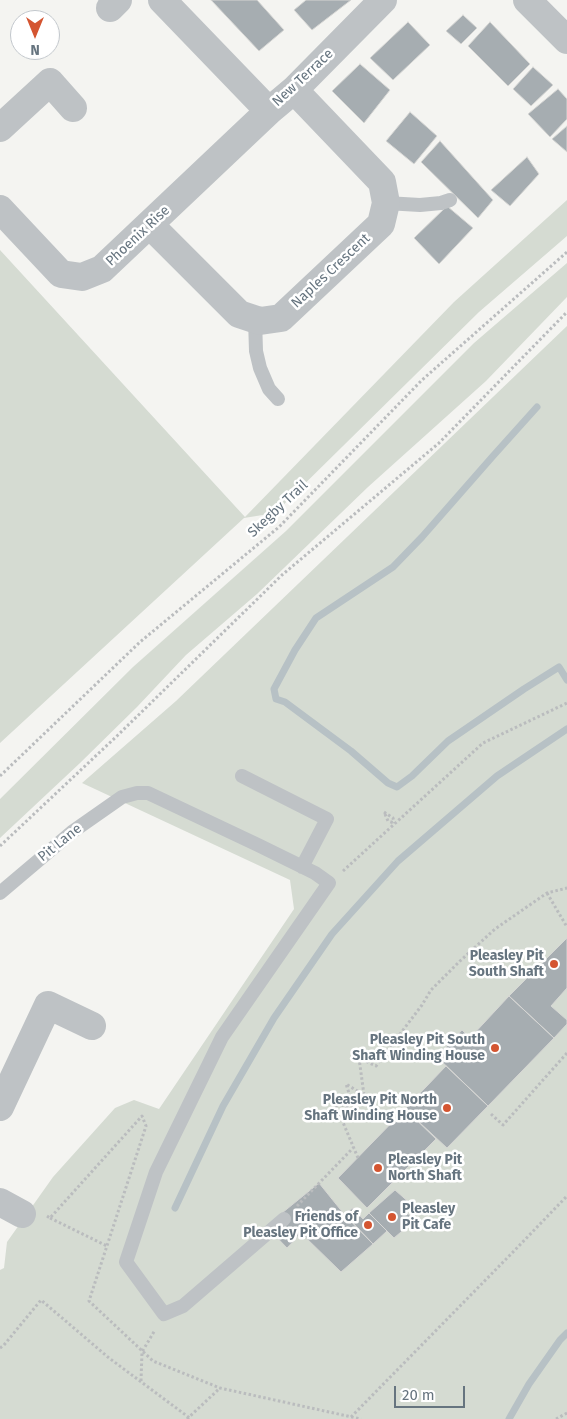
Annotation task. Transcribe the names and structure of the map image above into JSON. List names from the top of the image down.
{
  "streets": {
    "street": ["New Terrace", "Phoenix Rise", "Naples Crescent"],
    "lane": ["Pit Lane"],
    "path": ["Skegby Trail"]
  },
  "crossings": [
    ["New Terrace", "Phoenix Rise"],
    ["Phoenix Rise", "Naples Crescent"]
  ],
  "places": [
    "Pleasley Pit South Shaft",
    "Pleasley Pit South Shaft Winding House",
    "Pleasley Pit North Shaft Winding House",
    "Pleasley Pit North Shaft",
    "Pleasley Pit Cafe",
    "Friends of Pleasley Pit Office"
  ],
  "scale_bar": "20 m",
  "north": "bottom"
}
